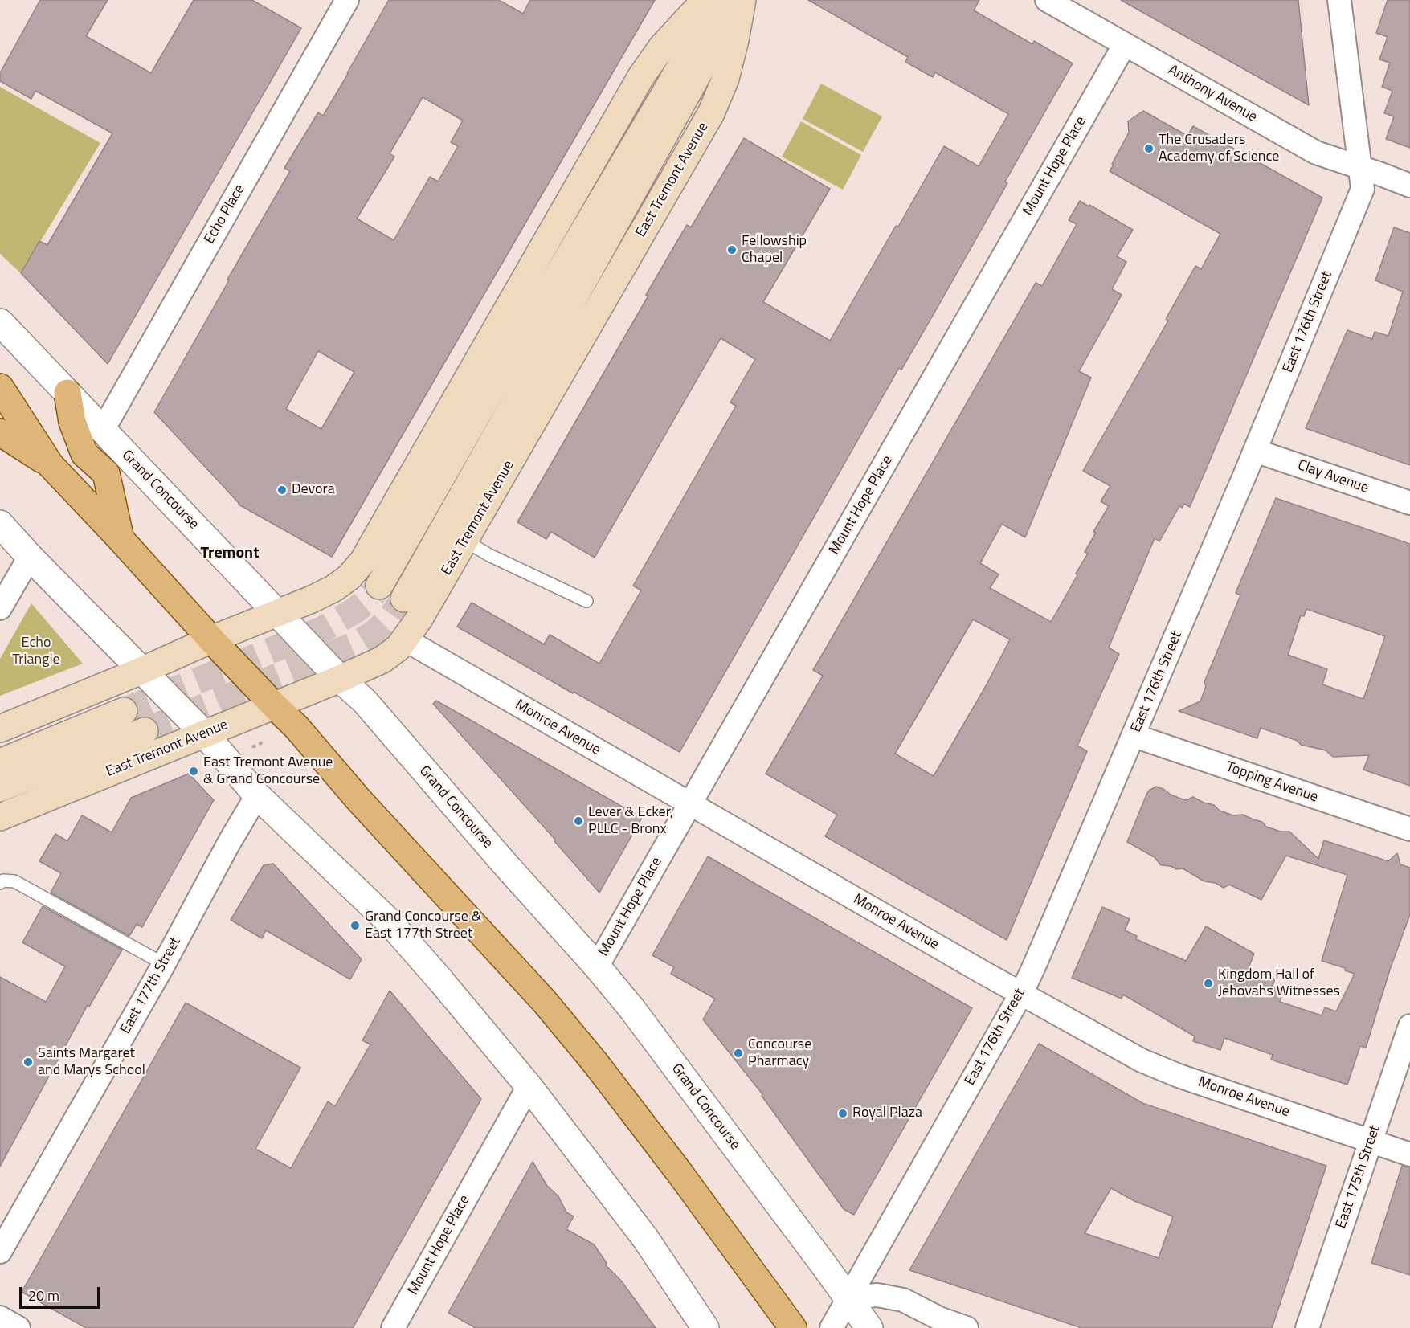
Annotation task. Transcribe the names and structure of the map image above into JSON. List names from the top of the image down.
{
  "streets": {
    "main road": ["East Tremont Avenue"],
    "street": [
      "Anthony Avenue",
      "Mount Hope Place",
      "Echo Place",
      "East 176th Street",
      "Clay Avenue",
      "Grand Concourse",
      "Monroe Avenue",
      "Topping Avenue",
      "East 177th Street",
      "East 175th Street"
    ]
  },
  "crossings": [
    ["Anthony Avenue", "Mount Hope Place"],
    ["Anthony Avenue", "East 176th Street"],
    ["Mount Hope Place", "Grand Concourse"],
    ["Mount Hope Place", "Monroe Avenue"],
    ["East Tremont Avenue", "Grand Concourse"],
    ["East Tremont Avenue", "Monroe Avenue"],
    ["Echo Place", "Grand Concourse"],
    ["East 176th Street", "Clay Avenue"],
    ["East 176th Street", "Grand Concourse"],
    ["East 176th Street", "Monroe Avenue"],
    ["East 176th Street", "Topping Avenue"],
    ["Monroe Avenue", "East 175th Street"]
  ],
  "districts": ["Tremont"],
  "parks": ["Echo Triangle"],
  "places": [
    "The Crusaders Academy of Science",
    "Fellowship Chapel",
    "Devora",
    "East Tremont Avenue & Grand Concourse",
    "Lever & Ecker, PLLC - Bronx",
    "Grand Concourse & East 177th Street",
    "Kingdom Hall of Jehovahs Witnesses",
    "Concourse Pharmacy",
    "Saints Margaret and Marys School",
    "Royal Plaza"
  ],
  "scale_bar": "20 m"
}
